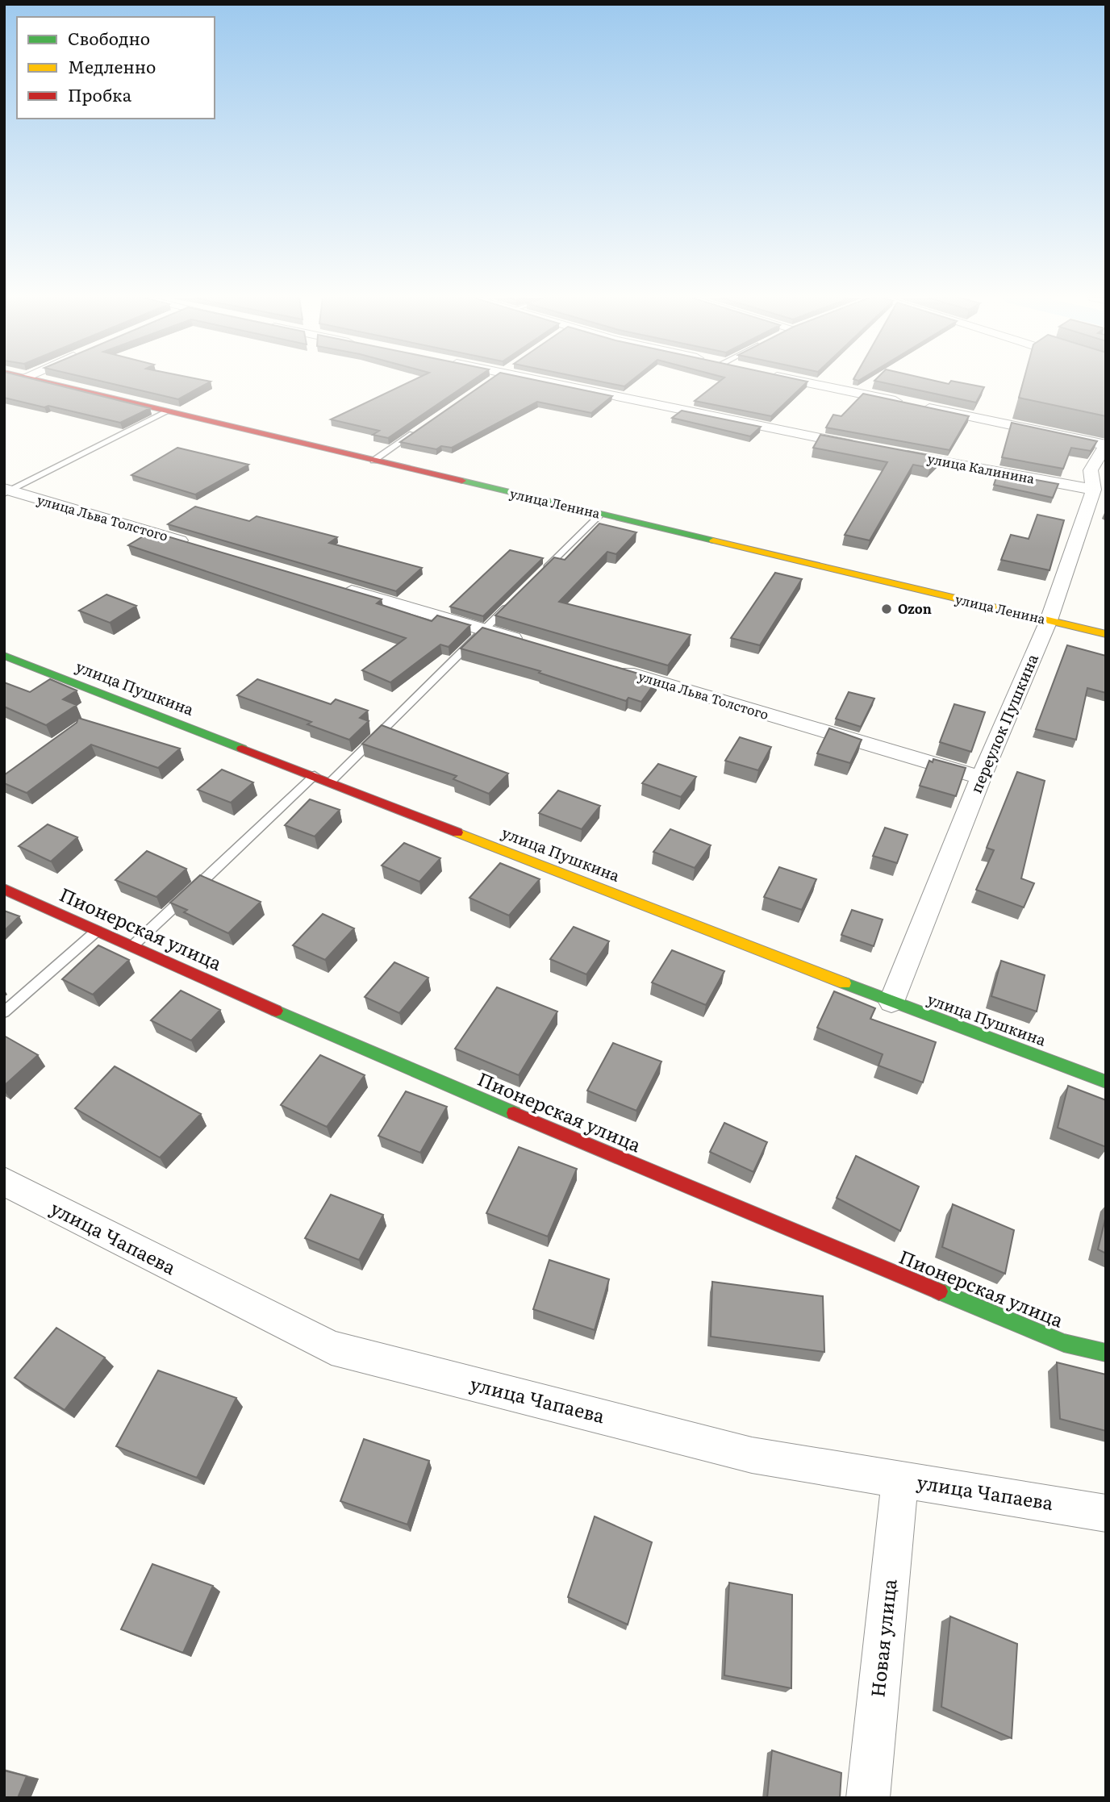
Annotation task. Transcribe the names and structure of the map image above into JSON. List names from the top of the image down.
{
  "streets": {
    "street": [
      "улица Калинина",
      "улица Ленина",
      "улица Льва Толстого",
      "улица Пушкина",
      "переулок Пушкина",
      "Пионерская улица",
      "улица Чапаева",
      "Новая улица"
    ]
  },
  "crossings": [
    ["улица Калинина", "переулок Пушкина"],
    ["улица Ленина", "переулок Пушкина"],
    ["улица Льва Толстого", "переулок Пушкина"],
    ["улица Пушкина", "переулок Пушкина"],
    ["улица Чапаева", "Новая улица"]
  ],
  "places": ["Ozon"],
  "legend": ["Свободно", "Медленно", "Пробка"]
}
